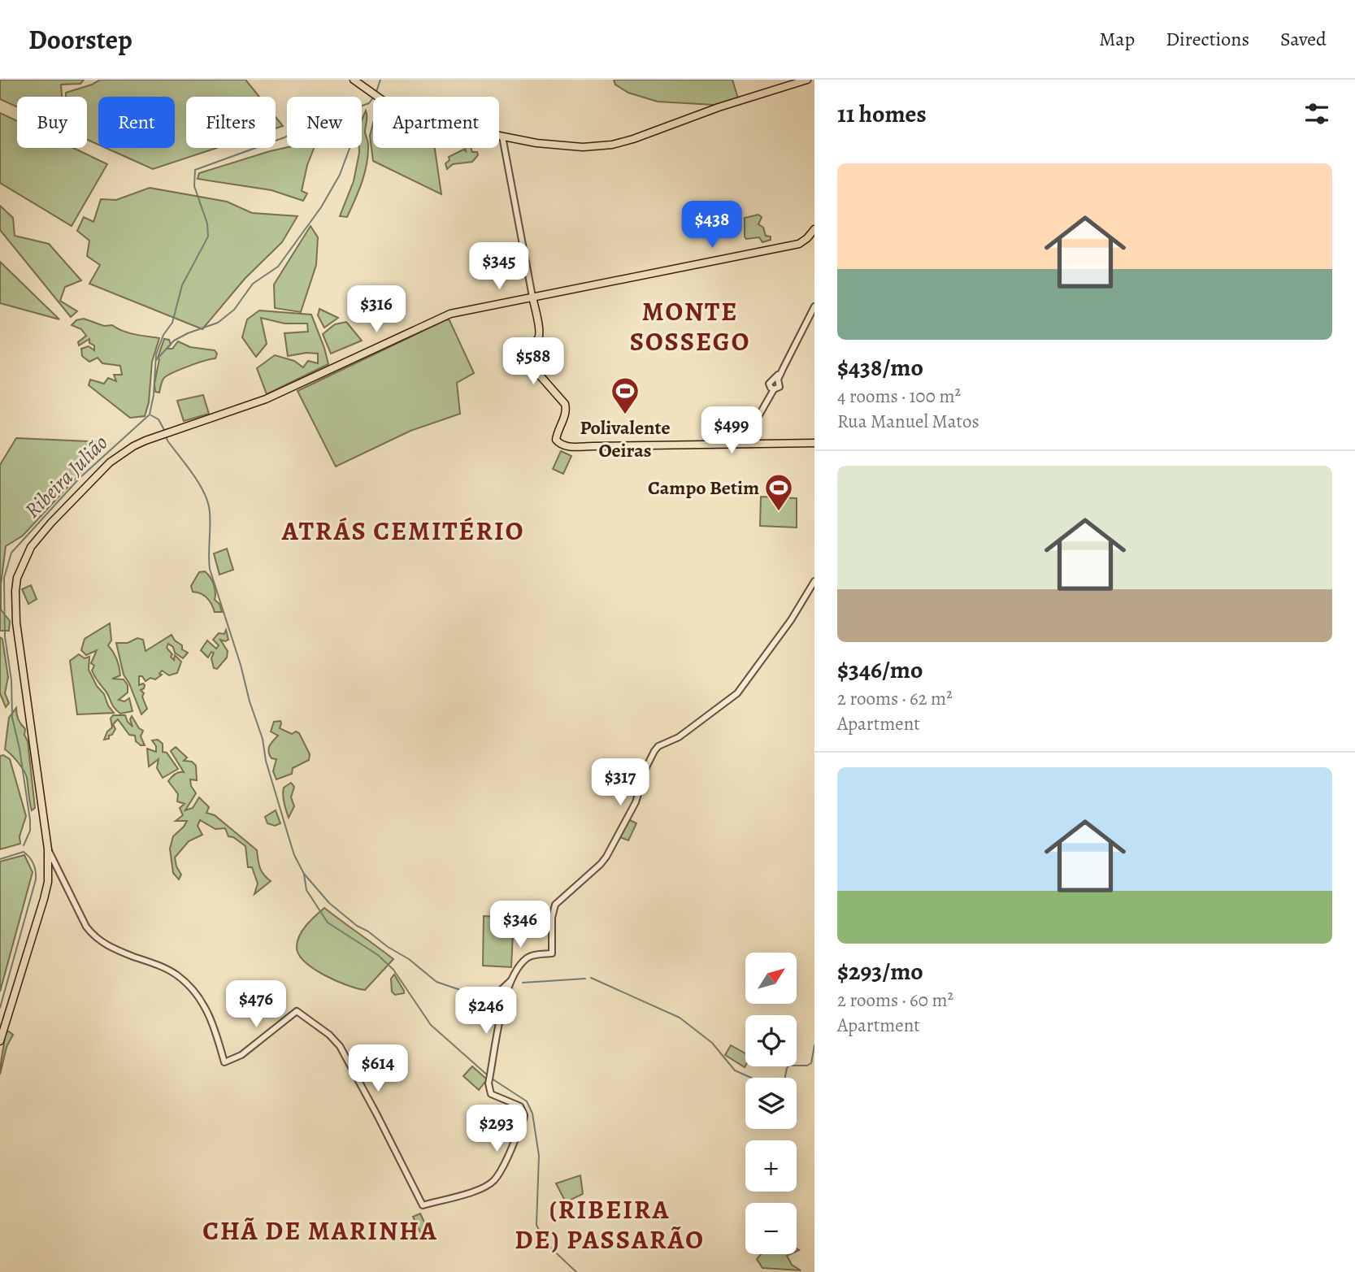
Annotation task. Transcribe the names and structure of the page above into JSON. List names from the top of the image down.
{
  "districts": [
    "MONTE SOSSEGO",
    "ATRÁS CEMITÉRIO",
    "(RIBEIRA DE) PASSARÃO",
    "CHÃ DE MARINHA"
  ],
  "water": ["Ribeira Julião"],
  "places": {
    "sports": ["Polivalente Oeiras", "Campo Betim"]
  },
  "north": "top right",
  "page": {
    "header": "Doorstep",
    "nav": ["Map", "Directions", "Saved"],
    "heading": "11 homes",
    "chip": [
      "Buy",
      "Rent",
      "Filters",
      "New",
      "Apartment"
    ],
    "list": [
      {
        "name": "$438/mo",
        "note": "4 rooms · 100 m² · Rua Manuel Matos"
      },
      {
        "name": "$346/mo",
        "note": "2 rooms · 62 m² · Apartment"
      },
      {
        "name": "$293/mo",
        "note": "2 rooms · 60 m² · Apartment"
      }
    ],
    "price": [
      "$438",
      "$345",
      "$316",
      "$588",
      "$499",
      "$317",
      "$346",
      "$476",
      "$246",
      "$614",
      "$293"
    ],
    "map_buttons": ["+", "−"]
  }
}
